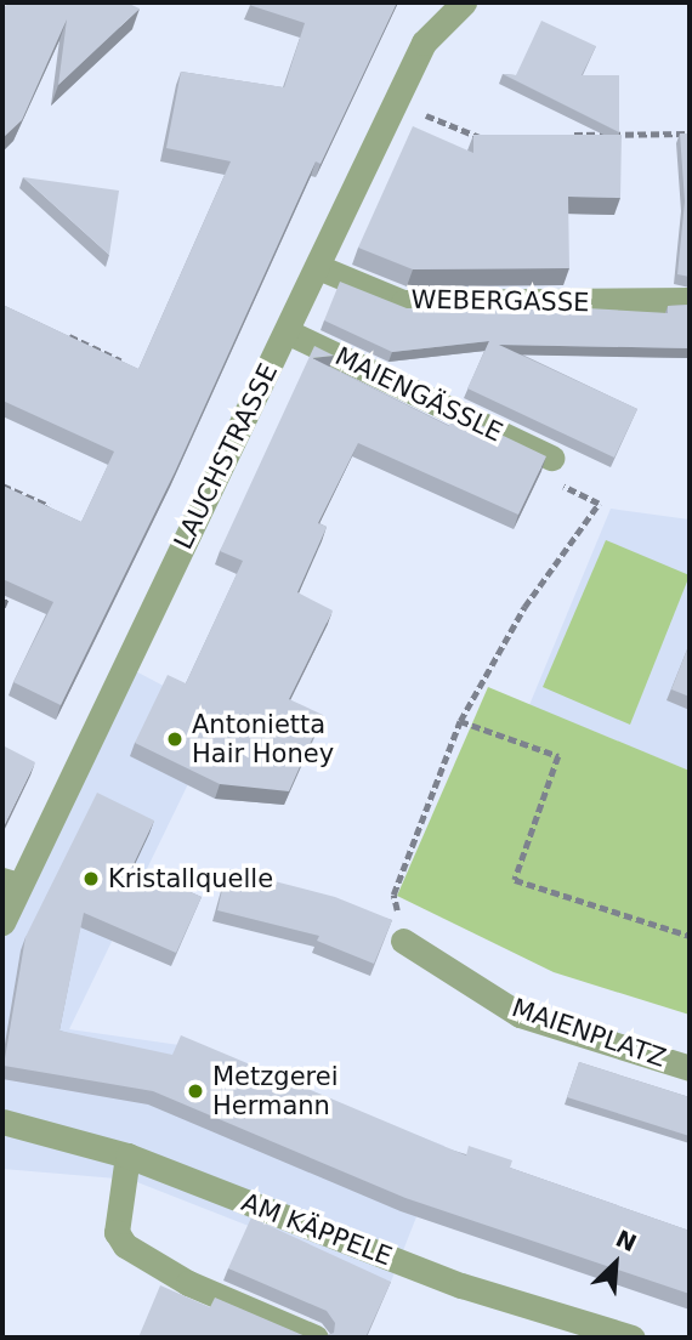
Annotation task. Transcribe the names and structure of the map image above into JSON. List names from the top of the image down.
{
  "streets": {
    "street": [
      "WEBERGASSE",
      "MAIENGÄSSLE",
      "LAUCHSTRASSE",
      "MAIENPLATZ",
      "AM KÄPPELE"
    ]
  },
  "crossings": [
    ["WEBERGASSE", "LAUCHSTRASSE"],
    ["MAIENGÄSSLE", "LAUCHSTRASSE"]
  ],
  "places": ["Antonietta Hair Honey", "Kristallquelle", "Metzgerei Hermann"],
  "north": "top right"
}
